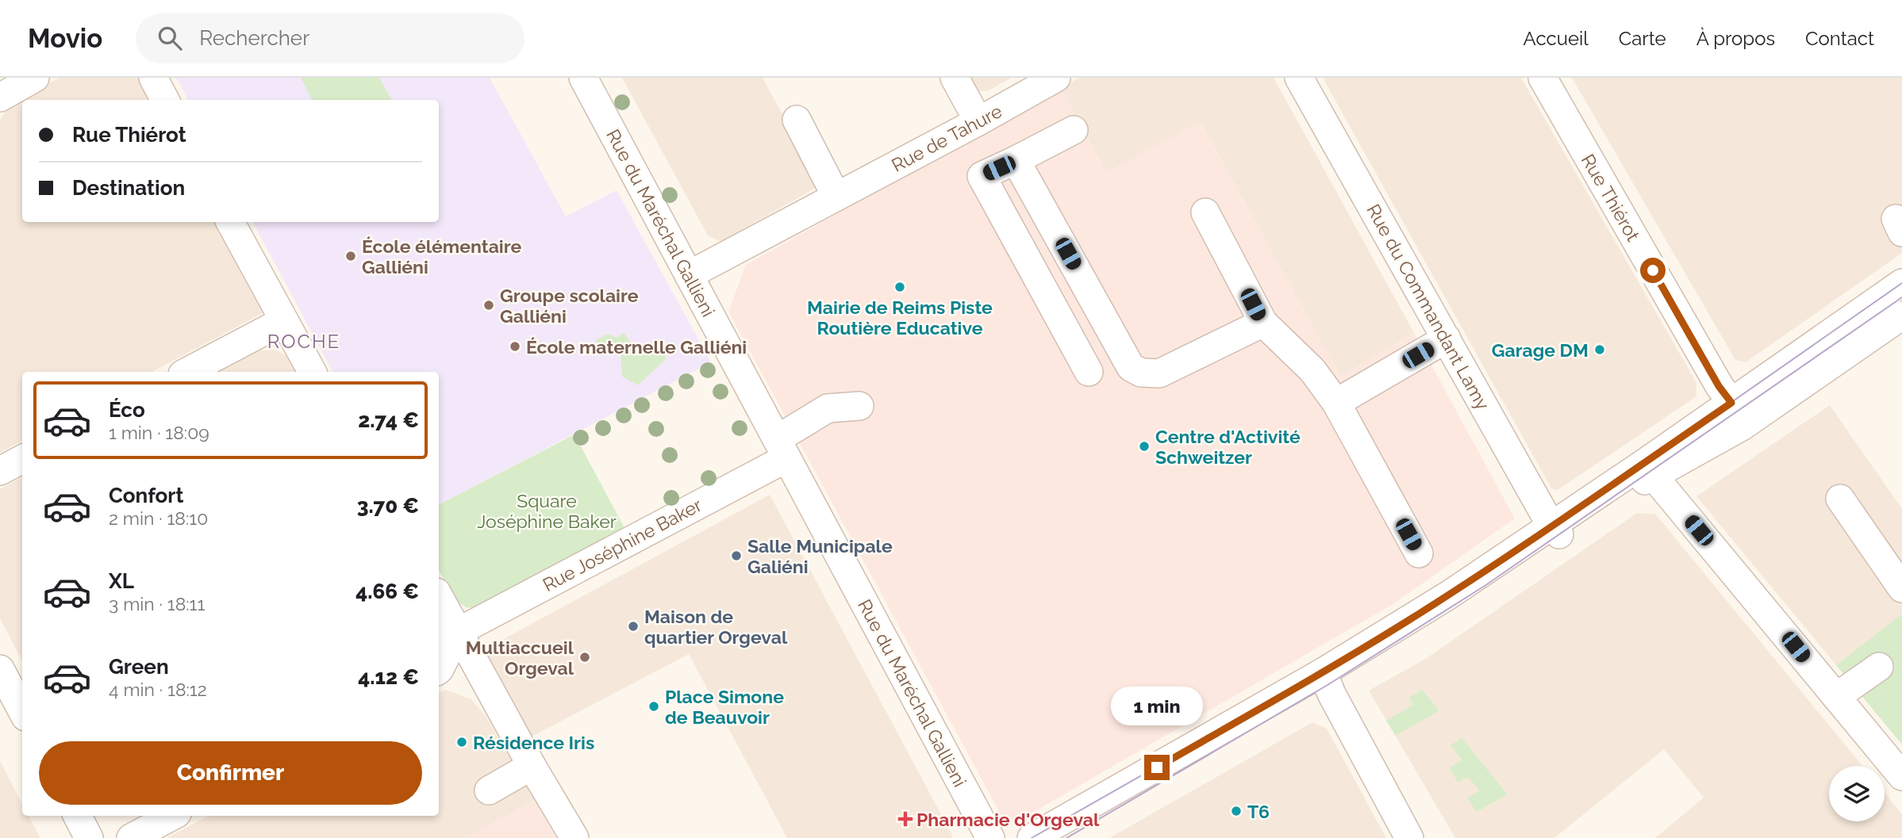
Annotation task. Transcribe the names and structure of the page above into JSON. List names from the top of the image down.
{
  "streets": {
    "street": [
      "Rue de Tahure",
      "Rue Thiérot",
      "Rue du Maréchal Gallieni",
      "Rue du Commandant Lamy",
      "Rue Joséphine Baker"
    ]
  },
  "crossings": [
    ["Rue de Tahure", "Rue du Maréchal Gallieni"],
    ["Rue du Maréchal Gallieni", "Rue Joséphine Baker"]
  ],
  "districts": ["ROCHE"],
  "parks": ["Square Joséphine Baker"],
  "places": {
    "other": [
      "École élémentaire Galliéni",
      "Mairie de Reims Piste Routière Educative",
      "Groupe scolaire Galliéni",
      "École maternelle Galliéni",
      "Garage DM",
      "Centre d'Activité Schweitzer",
      "Salle Municipale Galiéni",
      "Maison de quartier Orgeval",
      "Multiaccueil Orgeval",
      "Place Simone de Beauvoir",
      "Résidence Iris",
      "T6"
    ],
    "health": ["Pharmacie d'Orgeval"]
  },
  "page": {
    "header": "Movio",
    "search": "Rechercher",
    "nav": [
      "Accueil",
      "Carte",
      "À propos",
      "Contact"
    ],
    "banner": ["Rue Thiérot", "Destination"],
    "list": [
      {
        "name": "Éco",
        "note": "1 min · 18:09",
        "value": "2.74 €"
      },
      {
        "name": "Confort",
        "note": "2 min · 18:10",
        "value": "3.70 €"
      },
      {
        "name": "XL",
        "note": "3 min · 18:11",
        "value": "4.66 €"
      },
      {
        "name": "Green",
        "note": "4 min · 18:12",
        "value": "4.12 €"
      }
    ],
    "bubble": "1 min",
    "buttons": "Confirmer"
  }
}
